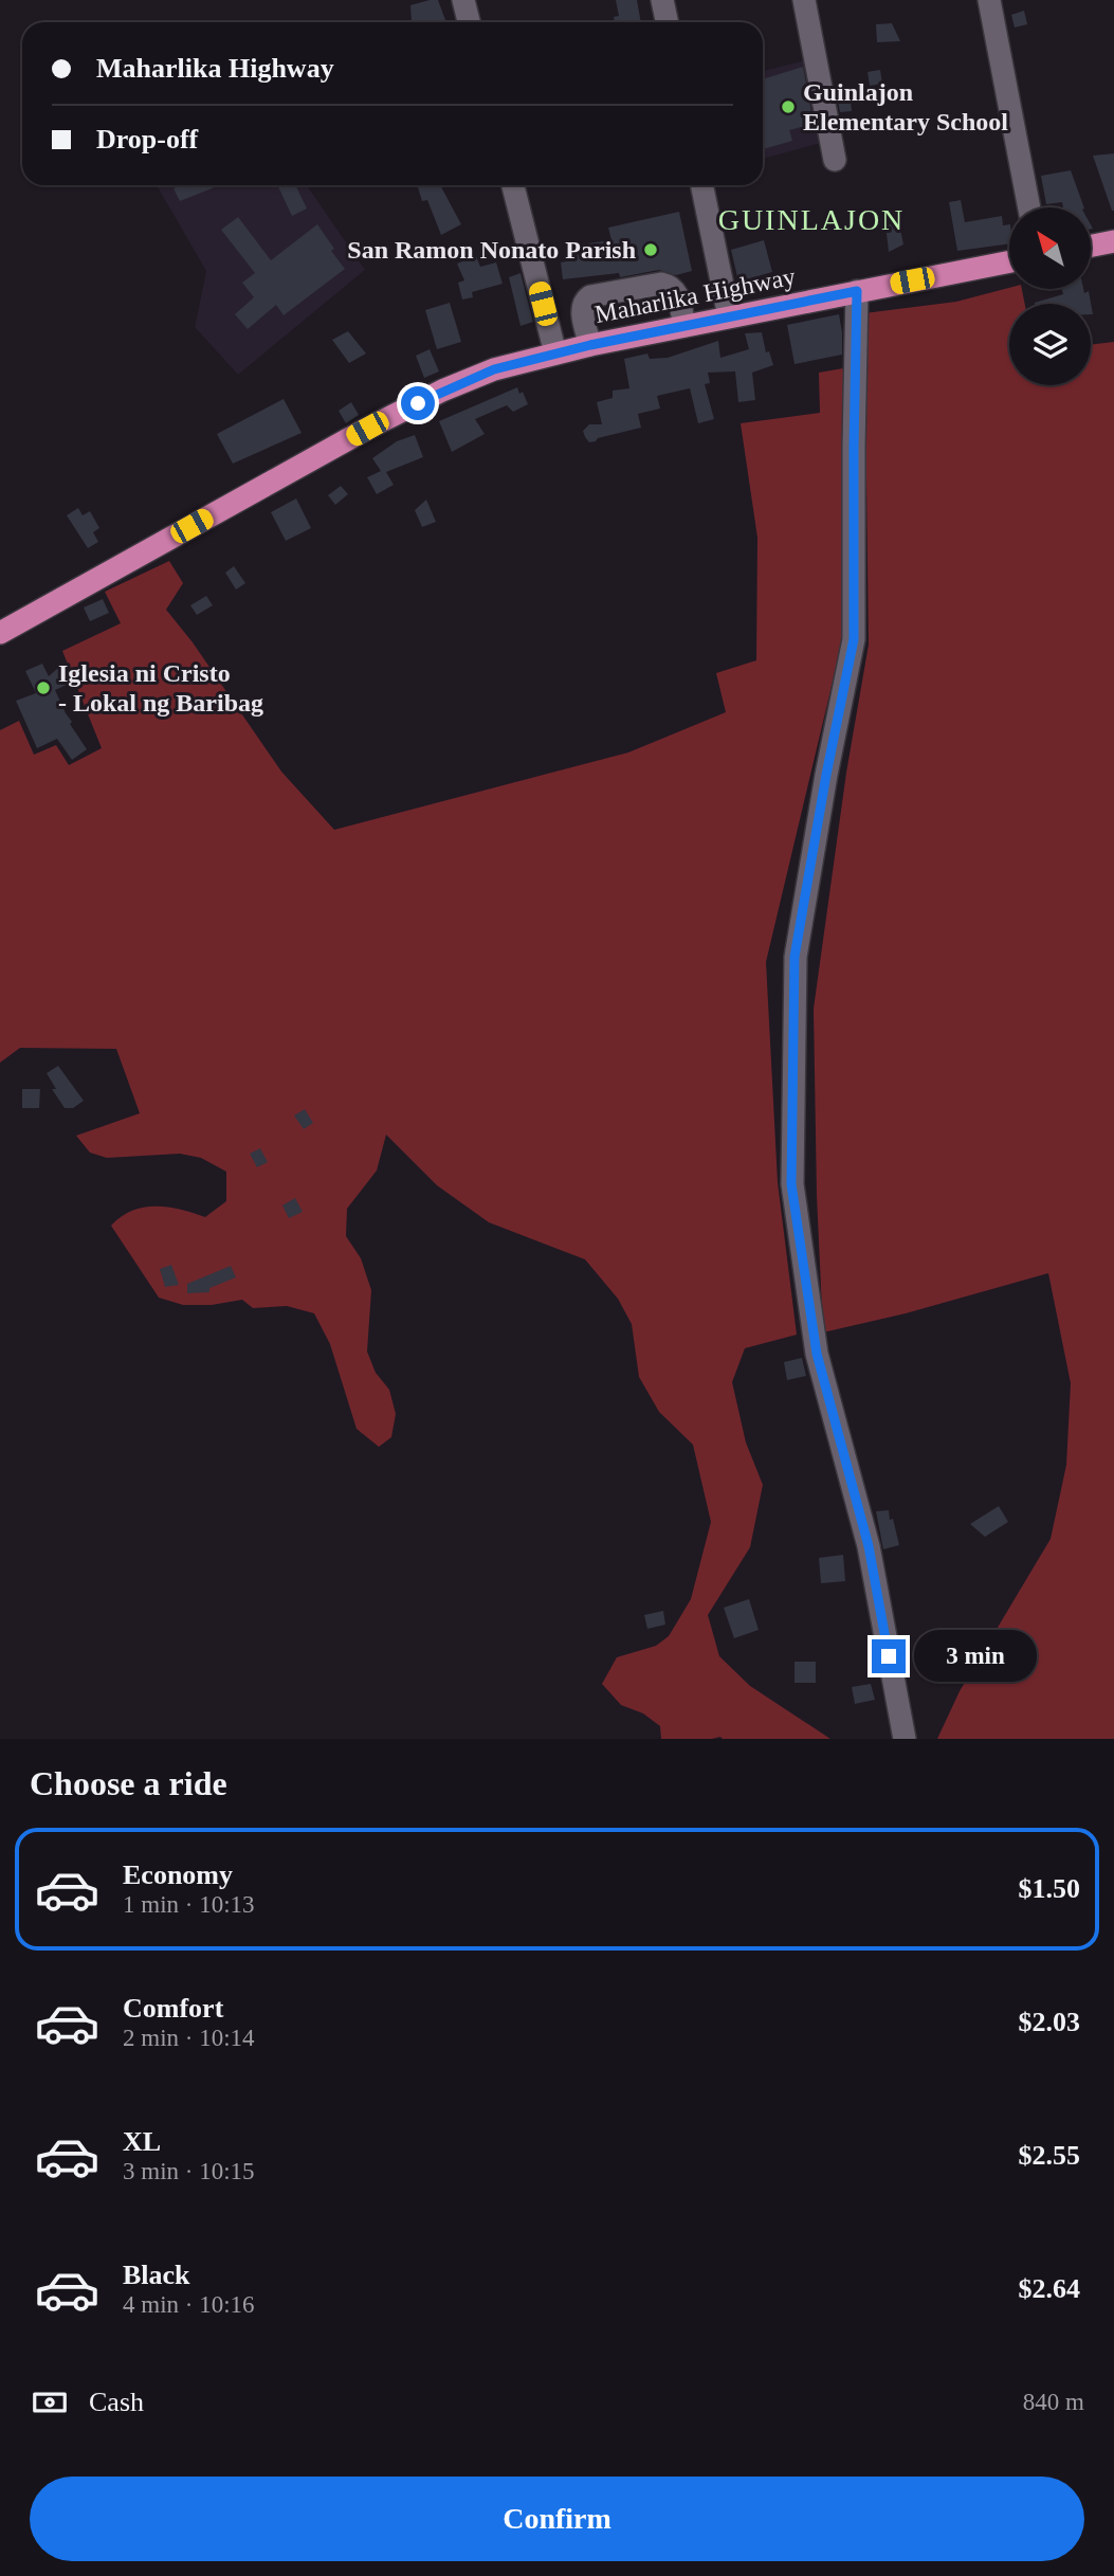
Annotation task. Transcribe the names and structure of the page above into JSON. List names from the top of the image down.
{
  "streets": {
    "highway": ["Maharlika Highway"]
  },
  "districts": ["GUINLAJON"],
  "places": ["Guinlajon Elementary School", "San Ramon Nonato Parish", "Iglesia ni Cristo - Lokal ng Baribag"],
  "north": "top left",
  "page": {
    "banner": ["Maharlika Highway", "Drop-off"],
    "bubble": "3 min",
    "heading": "Choose a ride",
    "list": [
      {
        "name": "Economy",
        "note": "1 min · 10:13",
        "value": "$1.50"
      },
      {
        "name": "Comfort",
        "note": "2 min · 10:14",
        "value": "$2.03"
      },
      {
        "name": "XL",
        "note": "3 min · 10:15",
        "value": "$2.55"
      },
      {
        "name": "Black",
        "note": "4 min · 10:16",
        "value": "$2.64"
      }
    ],
    "pay": ["Cash", "840 m"],
    "buttons": "Confirm"
  }
}
